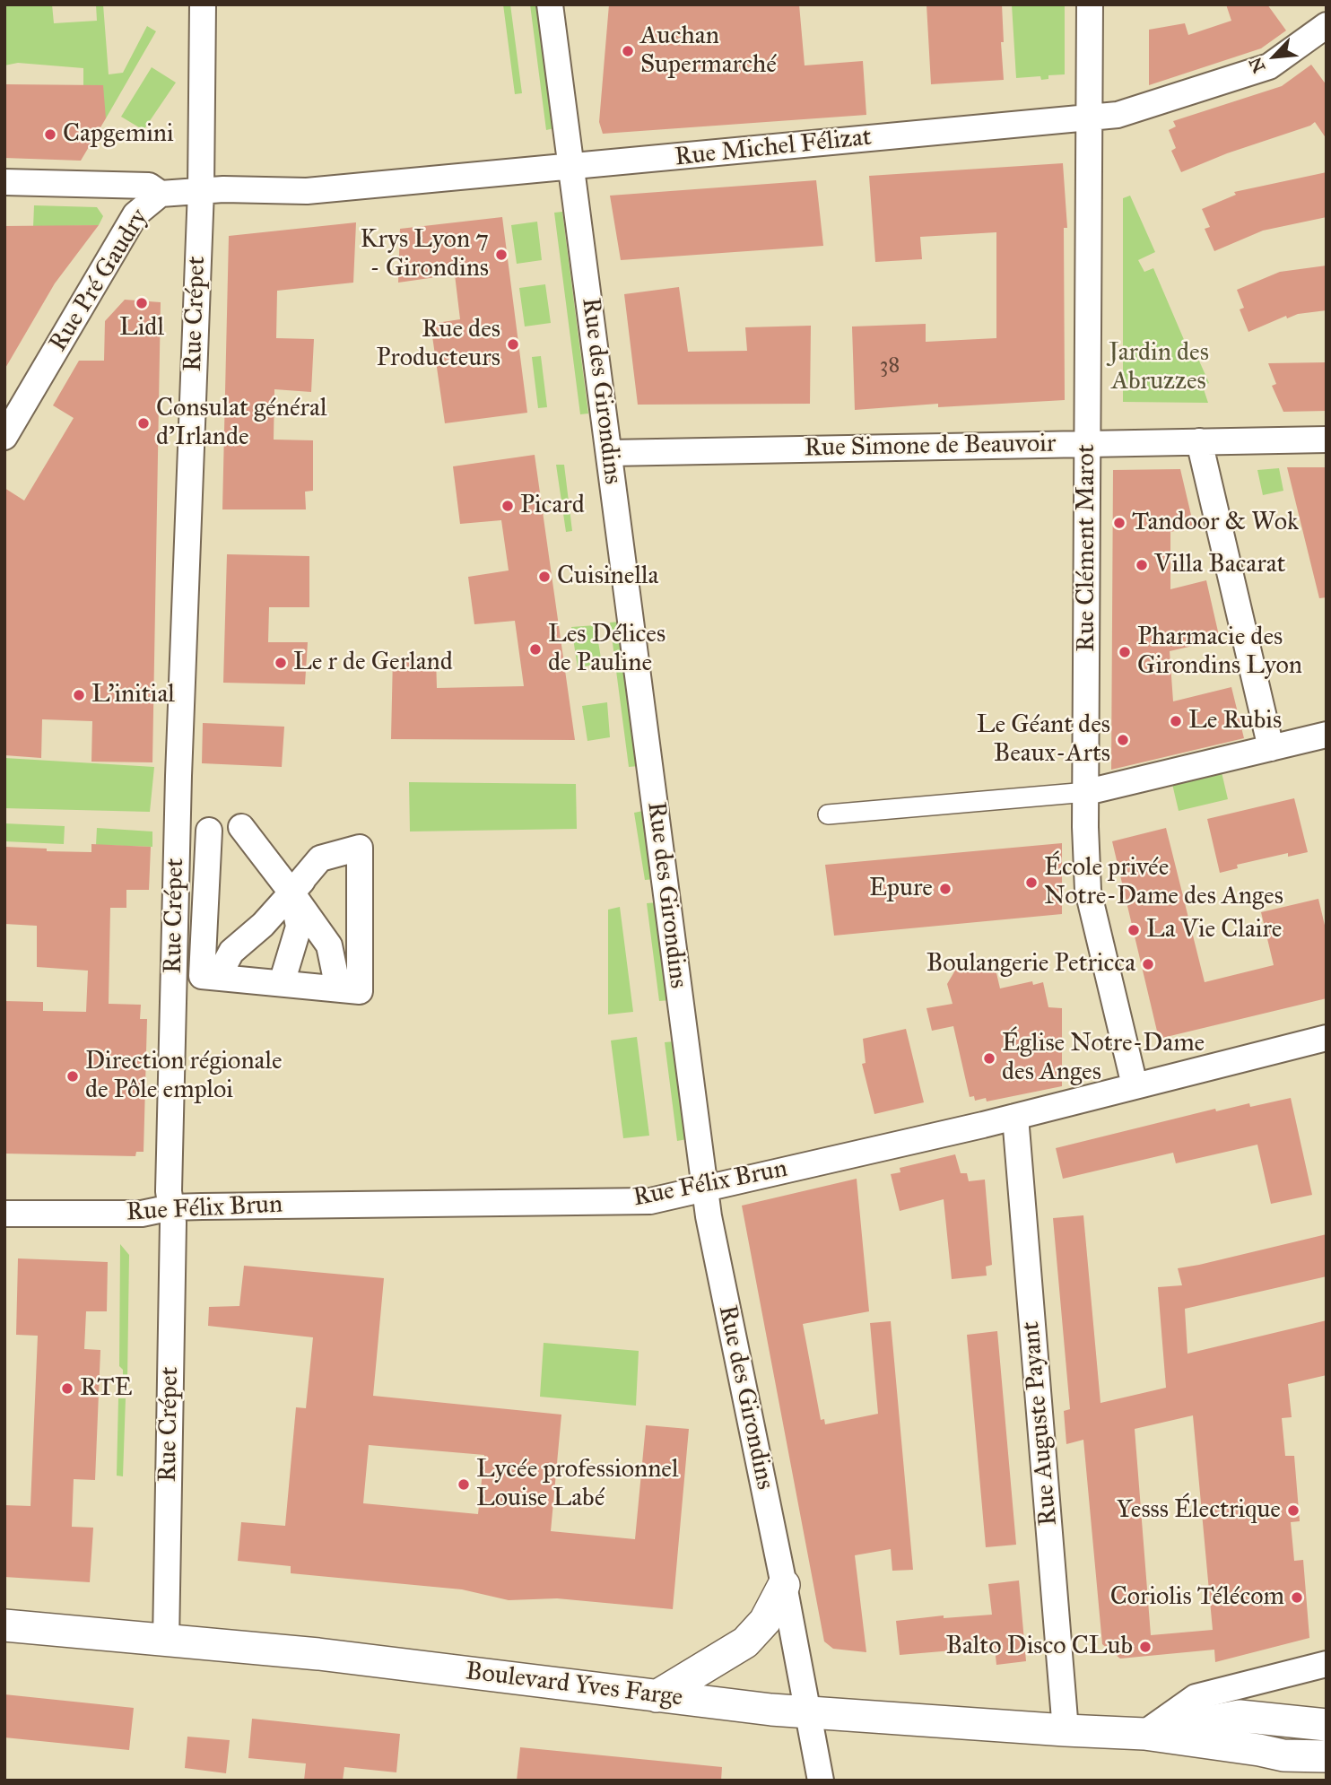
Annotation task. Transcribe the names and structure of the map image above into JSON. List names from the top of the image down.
{
  "streets": {
    "street": [
      "Rue Michel Félizat",
      "Rue Pré Gaudry",
      "Rue Crépet",
      "Rue des Girondins",
      "Rue Simone de Beauvoir",
      "Rue Clément Marot",
      "Rue Félix Brun",
      "Rue Auguste Payant",
      "Boulevard Yves Farge"
    ]
  },
  "crossings": [
    ["Rue Michel Félizat", "Rue Pré Gaudry"],
    ["Rue Michel Félizat", "Rue Crépet"],
    ["Rue Michel Félizat", "Rue des Girondins"],
    ["Rue Michel Félizat", "Rue Clément Marot"],
    ["Rue Pré Gaudry", "Rue Crépet"],
    ["Rue Crépet", "Rue Félix Brun"],
    ["Rue Crépet", "Boulevard Yves Farge"],
    ["Rue des Girondins", "Rue Simone de Beauvoir"],
    ["Rue des Girondins", "Rue Félix Brun"],
    ["Rue des Girondins", "Boulevard Yves Farge"],
    ["Rue Simone de Beauvoir", "Rue Clément Marot"],
    ["Rue Clément Marot", "Rue Félix Brun"],
    ["Rue Félix Brun", "Rue Auguste Payant"],
    ["Rue Auguste Payant", "Boulevard Yves Farge"]
  ],
  "parks": ["Jardin des Abruzzes"],
  "places": [
    "Auchan Supermarché",
    "Capgemini",
    "Krys Lyon 7 - Girondins",
    "Lidl",
    "Rue des Producteurs",
    "Consulat général d'Irlande",
    "Picard",
    "Tandoor & Wok",
    "Villa Bacarat",
    "Cuisinella",
    "Les Délices de Pauline",
    "Pharmacie des Girondins Lyon",
    "Le r de Gerland",
    "L'initial",
    "Le Rubis",
    "Le Géant des Beaux-Arts",
    "École privée Notre-Dame des Anges",
    "Epure",
    "La Vie Claire",
    "Boulangerie Petricca",
    "Église Notre-Dame des Anges",
    "Direction régionale de Pôle emploi",
    "RTE",
    "Lycée professionnel Louise Labé",
    "Yesss Électrique",
    "Coriolis Télécom",
    "Balto Disco CLub"
  ],
  "house_numbers": ["38"],
  "north": "bottom left"
}
